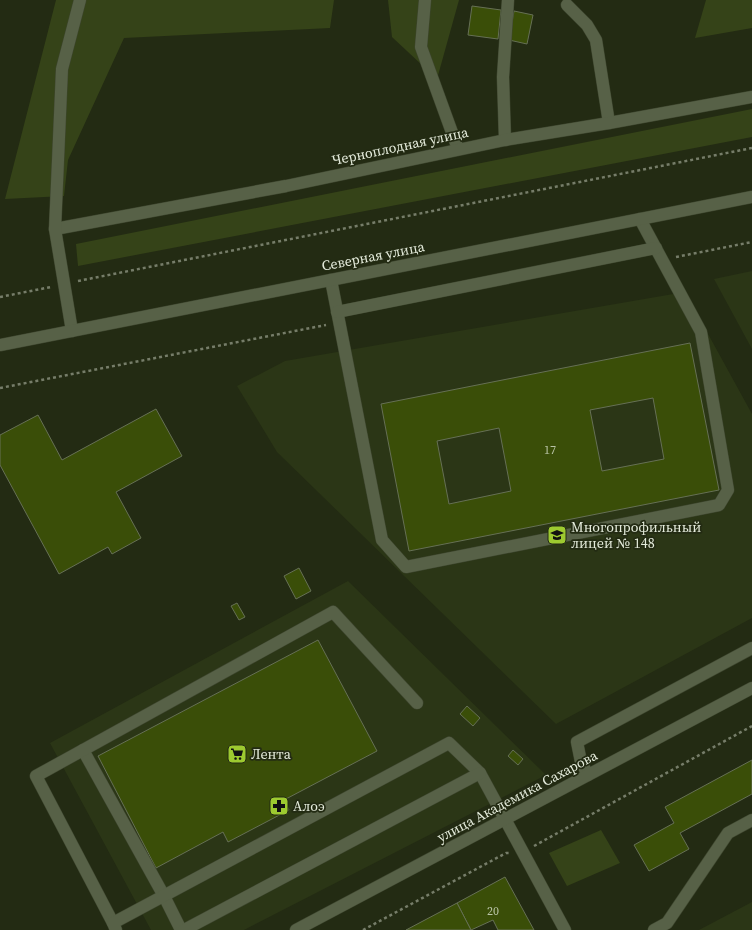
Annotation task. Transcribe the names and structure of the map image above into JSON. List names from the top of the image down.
{
  "streets": {
    "street": ["Черноплодная улица", "Северная улица", "улица Академика Сахарова"]
  },
  "places": {
    "school or university": ["Многопрофильный лицей № 148"],
    "supermarket": ["Лента"],
    "pharmacy": ["Алоэ"]
  },
  "house_numbers": ["17", "20"]
}
